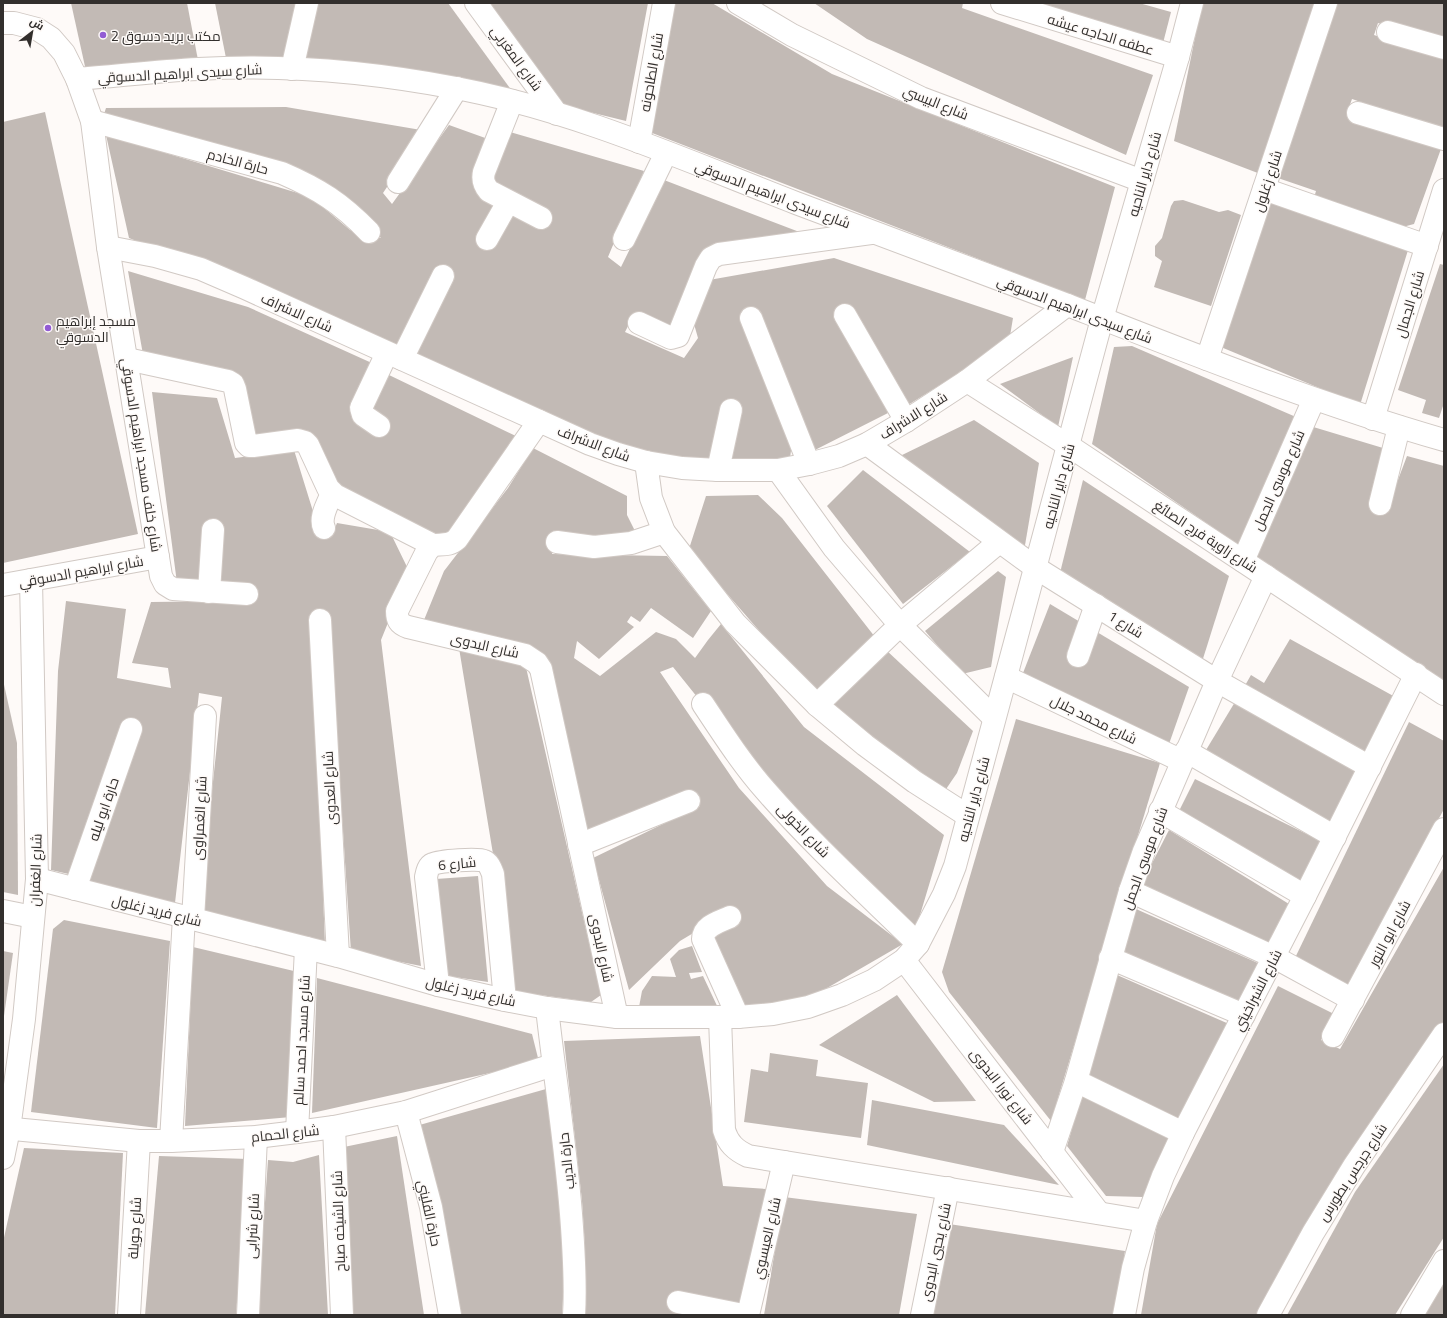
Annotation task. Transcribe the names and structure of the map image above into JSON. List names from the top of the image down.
{
  "streets": {
    "street": [
      "عطفه الحاجه عيشه",
      "شارع المغربي",
      "شارع الطاحونه",
      "شارع سيدى ابراهيم الدسوقي",
      "شارع البيسي",
      "حارة الخادم",
      "شارع داير الناحيه",
      "شارع زغلول",
      "شارع الجمال",
      "شارع الاشراف",
      "شارع خلف مسجد ابراهيم الدسوقي",
      "شارع موسى الجمل",
      "شارع زاوية فرج الصائغ",
      "شارع ابراهيم الدسوقي",
      "شارع 1",
      "شارع البدوى",
      "شارع محمد جلال",
      "شارع العدوى",
      "حارة ابو ليله",
      "شارع الغمراوى",
      "شارع الخولى",
      "شارع 6",
      "شارع الغفران",
      "شارع فريد زغلول",
      "شارع ابو النور",
      "شارع الشبراخيتي",
      "شارع مسجد احمد سالم",
      "شارع نورا البدوى",
      "شارع الحمام",
      "حارة الديب",
      "شارع جرجس بطورس",
      "حارة القليني",
      "شارع الشيخه صباح",
      "شارع شرابى",
      "شارع جويلة",
      "شارع العيسوي",
      "شارع يحيي البدوى"
    ]
  },
  "crossings": [
    ["عطفه الحاجه عيشه", "شارع داير الناحيه"],
    ["شارع المغربي", "شارع سيدى ابراهيم الدسوقي"],
    ["شارع الطاحونه", "شارع سيدى ابراهيم الدسوقي"],
    ["شارع سيدى ابراهيم الدسوقي", "شارع داير الناحيه"],
    ["شارع سيدى ابراهيم الدسوقي", "شارع زغلول"],
    ["شارع سيدى ابراهيم الدسوقي", "شارع الجمال"],
    ["شارع سيدى ابراهيم الدسوقي", "شارع الاشراف"],
    ["شارع سيدى ابراهيم الدسوقي", "شارع خلف مسجد ابراهيم الدسوقي"],
    ["شارع سيدى ابراهيم الدسوقي", "شارع موسى الجمل"],
    ["شارع البيسي", "شارع داير الناحيه"],
    ["حارة الخادم", "شارع خلف مسجد ابراهيم الدسوقي"],
    ["شارع داير الناحيه", "شارع زاوية فرج الصائغ"],
    ["شارع داير الناحيه", "شارع 1"],
    ["شارع داير الناحيه", "شارع محمد جلال"],
    ["شارع داير الناحيه", "شارع الخولى"],
    ["شارع داير الناحيه", "شارع فريد زغلول"],
    ["شارع داير الناحيه", "شارع نورا البدوى"],
    ["شارع الاشراف", "شارع خلف مسجد ابراهيم الدسوقي"],
    ["شارع الاشراف", "شارع زاوية فرج الصائغ"],
    ["شارع الاشراف", "شارع 1"],
    ["شارع خلف مسجد ابراهيم الدسوقي", "شارع ابراهيم الدسوقي"],
    ["شارع موسى الجمل", "شارع زاوية فرج الصائغ"],
    ["شارع موسى الجمل", "شارع 1"],
    ["شارع موسى الجمل", "شارع محمد جلال"],
    ["شارع موسى الجمل", "شارع نورا البدوى"],
    ["شارع زاوية فرج الصائغ", "شارع الشبراخيتي"],
    ["شارع ابراهيم الدسوقي", "شارع الغفران"],
    ["شارع 1", "شارع الشبراخيتي"],
    ["شارع البدوى", "شارع فريد زغلول"],
    ["شارع محمد جلال", "شارع الشبراخيتي"],
    ["شارع العدوى", "شارع فريد زغلول"],
    ["حارة ابو ليله", "شارع فريد زغلول"],
    ["شارع الغمراوى", "شارع فريد زغلول"],
    ["شارع الغمراوى", "شارع الحمام"],
    ["شارع 6", "شارع فريد زغلول"],
    ["شارع الغفران", "شارع فريد زغلول"],
    ["شارع الغفران", "شارع الحمام"],
    ["شارع فريد زغلول", "شارع مسجد احمد سالم"],
    ["شارع فريد زغلول", "شارع نورا البدوى"],
    ["شارع فريد زغلول", "حارة الديب"],
    ["شارع مسجد احمد سالم", "شارع الحمام"],
    ["شارع الحمام", "حارة الديب"],
    ["شارع الحمام", "حارة القليني"],
    ["شارع الحمام", "شارع الشيخه صباح"],
    ["شارع الحمام", "شارع شرابى"],
    ["شارع الحمام", "شارع جويلة"]
  ],
  "places": ["مكتب بريد دسوق 2", "مسجد إبراهيم الدسوقي"],
  "north": "top right"
}
